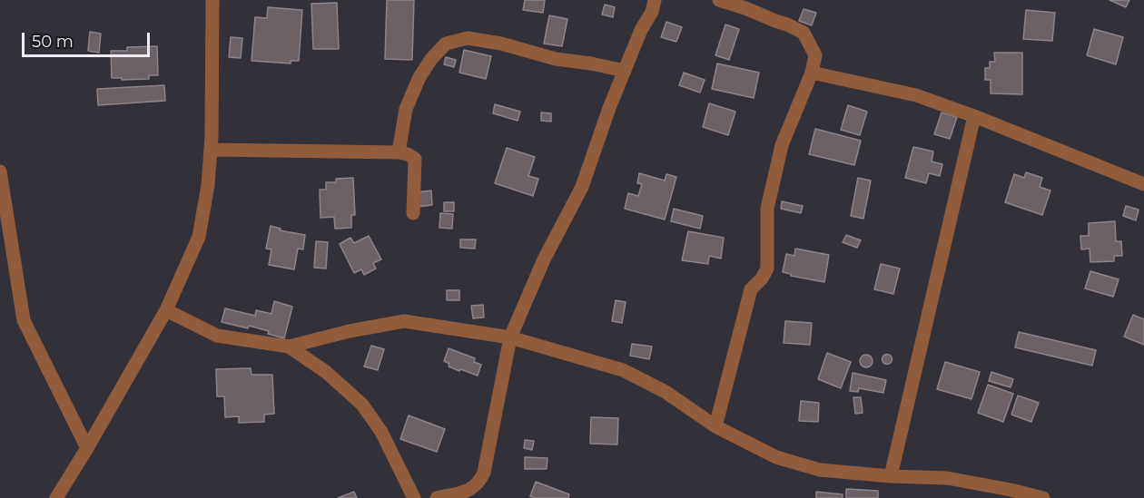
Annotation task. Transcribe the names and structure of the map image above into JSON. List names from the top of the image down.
{
  "scale_bar": "50 m"
}
